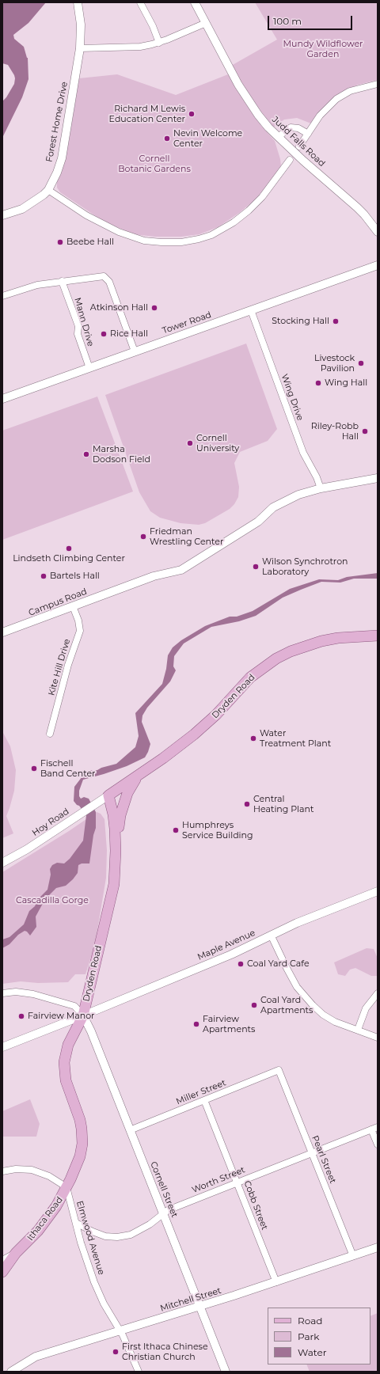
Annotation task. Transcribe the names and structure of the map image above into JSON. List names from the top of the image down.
{
  "streets": {
    "main road": ["Dryden Road", "Ithaca Road"],
    "street": [
      "Forest Home Drive",
      "Judd Falls Road",
      "Mann Drive",
      "Tower Road",
      "Wing Drive",
      "Campus Road",
      "Kite Hill Drive",
      "Hoy Road",
      "Maple Avenue",
      "Miller Street",
      "Pearl Street",
      "Worth Street",
      "Cornell Street",
      "Cobb Street",
      "Elmwood Avenue",
      "Mitchell Street"
    ]
  },
  "crossings": [
    ["Mann Drive", "Tower Road"],
    ["Tower Road", "Wing Drive"],
    ["Wing Drive", "Campus Road"],
    ["Campus Road", "Kite Hill Drive"],
    ["Dryden Road", "Hoy Road"],
    ["Dryden Road", "Maple Avenue"],
    ["Dryden Road", "Cornell Street"],
    ["Dryden Road", "Ithaca Road"],
    ["Maple Avenue", "Cornell Street"],
    ["Maple Avenue", "Ithaca Road"],
    ["Miller Street", "Pearl Street"],
    ["Miller Street", "Cornell Street"],
    ["Miller Street", "Cobb Street"],
    ["Pearl Street", "Worth Street"],
    ["Pearl Street", "Mitchell Street"],
    ["Worth Street", "Cornell Street"],
    ["Worth Street", "Cobb Street"],
    ["Worth Street", "Elmwood Avenue"],
    ["Cornell Street", "Ithaca Road"],
    ["Cornell Street", "Mitchell Street"],
    ["Cobb Street", "Mitchell Street"],
    ["Ithaca Road", "Elmwood Avenue"],
    ["Elmwood Avenue", "Mitchell Street"]
  ],
  "parks": ["Mundy Wildflower Garden", "Cornell Botanic Gardens", "Cascadilla Gorge"],
  "places": [
    "Richard M Lewis Education Center",
    "Nevin Welcome Center",
    "Beebe Hall",
    "Atkinson Hall",
    "Stocking Hall",
    "Rice Hall",
    "Livestock Pavilion",
    "Wing Hall",
    "Riley-Robb Hall",
    "Cornell University",
    "Marsha Dodson Field",
    "Friedman Wrestling Center",
    "Lindseth Climbing Center",
    "Wilson Synchrotron Laboratory",
    "Bartels Hall",
    "Water Treatment Plant",
    "Fischell Band Center",
    "Central Heating Plant",
    "Humphreys Service Building",
    "Coal Yard Cafe",
    "Coal Yard Apartments",
    "Fairview Manor",
    "Fairview Apartments",
    "First Ithaca Chinese Christian Church"
  ],
  "legend": ["Road", "Park", "Water"],
  "scale_bar": "100 m"
}
